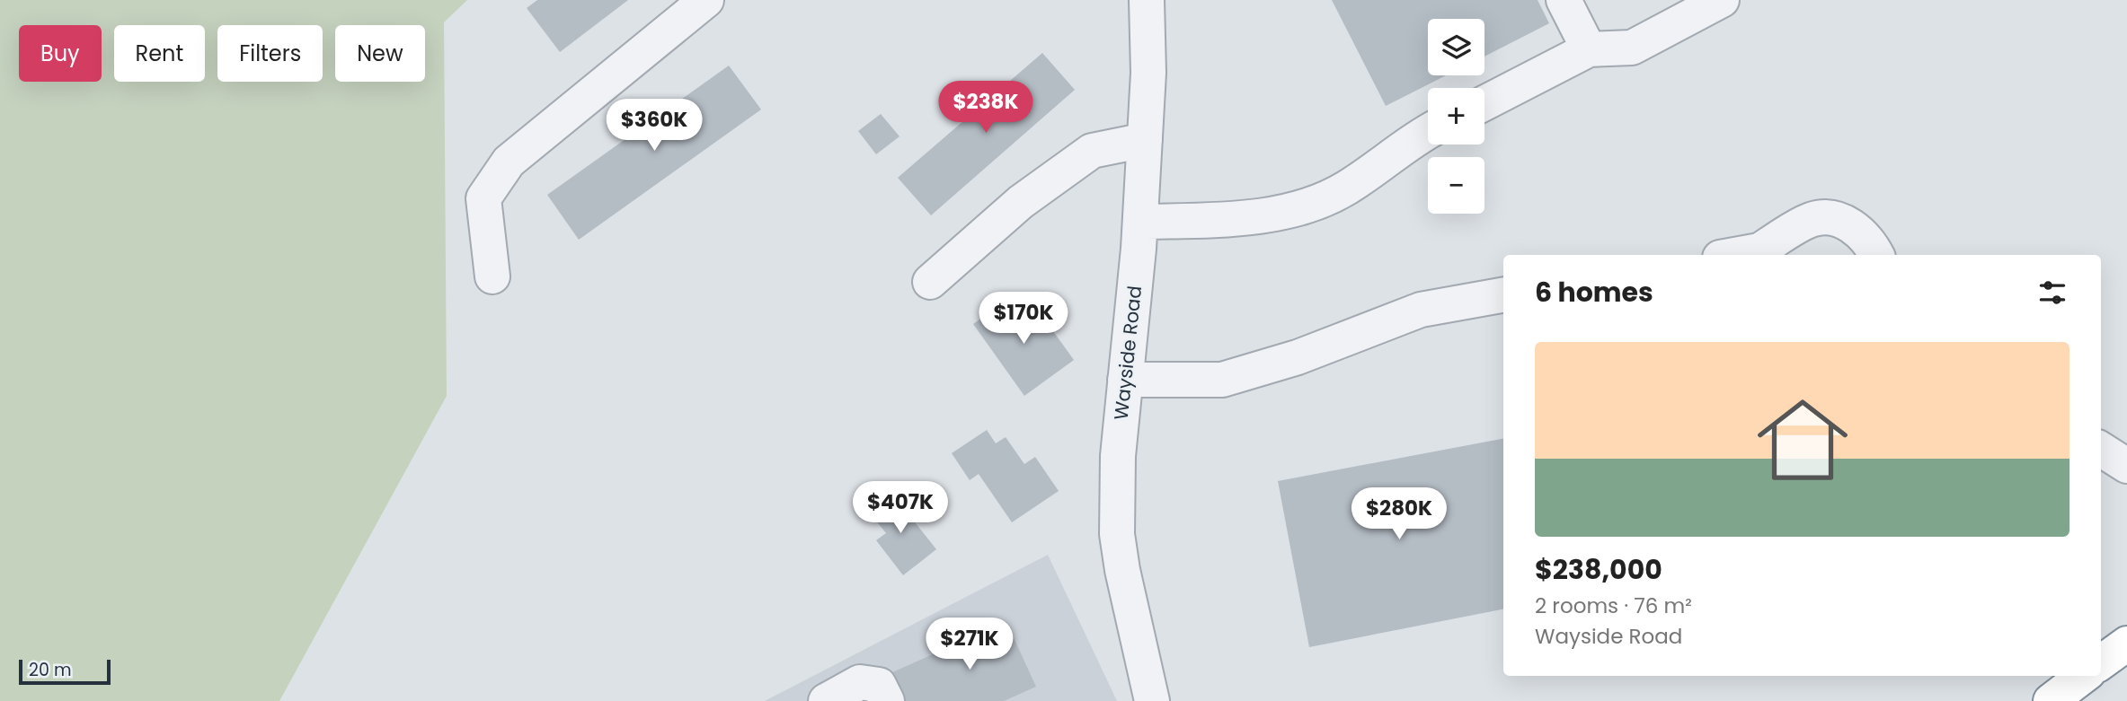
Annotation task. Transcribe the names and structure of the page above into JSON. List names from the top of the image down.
{
  "streets": {
    "street": ["Wayside Road"]
  },
  "scale_bar": "20 m",
  "page": {
    "map_buttons": ["+", "−"],
    "chip": [
      "Buy",
      "Rent",
      "Filters",
      "New"
    ],
    "price": [
      "$238K",
      "$360K",
      "$170K",
      "$407K",
      "$280K",
      "$271K"
    ],
    "heading": "6 homes",
    "list": [
      {
        "name": "$238,000",
        "note": "2 rooms · 76 m² · Wayside Road"
      }
    ],
    "scale": "20 m"
  }
}
